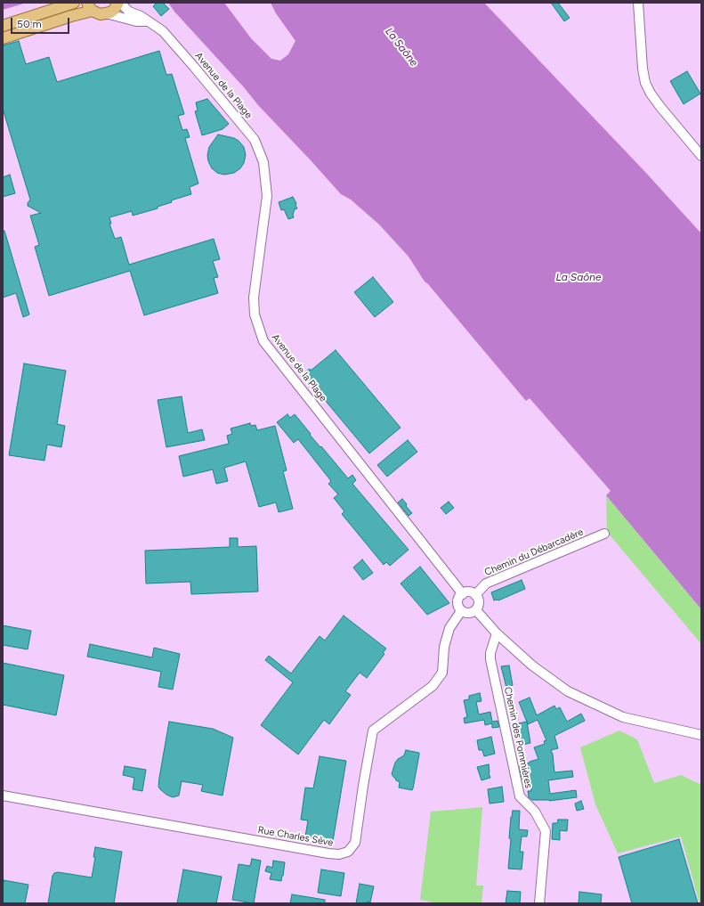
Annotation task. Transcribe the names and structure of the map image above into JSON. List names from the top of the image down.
{
  "streets": {
    "street": [
      "Avenue de la Plage",
      "Chemin du Débarcadère",
      "Chemin des Pommières",
      "Rue Charles Sève"
    ]
  },
  "crossings": [
    ["Avenue de la Plage", "Chemin du Débarcadère"],
    ["Avenue de la Plage", "Rue Charles Sève"],
    ["Chemin du Débarcadère", "Rue Charles Sève"]
  ],
  "water": ["La Saône"],
  "scale_bar": "50 m"
}
